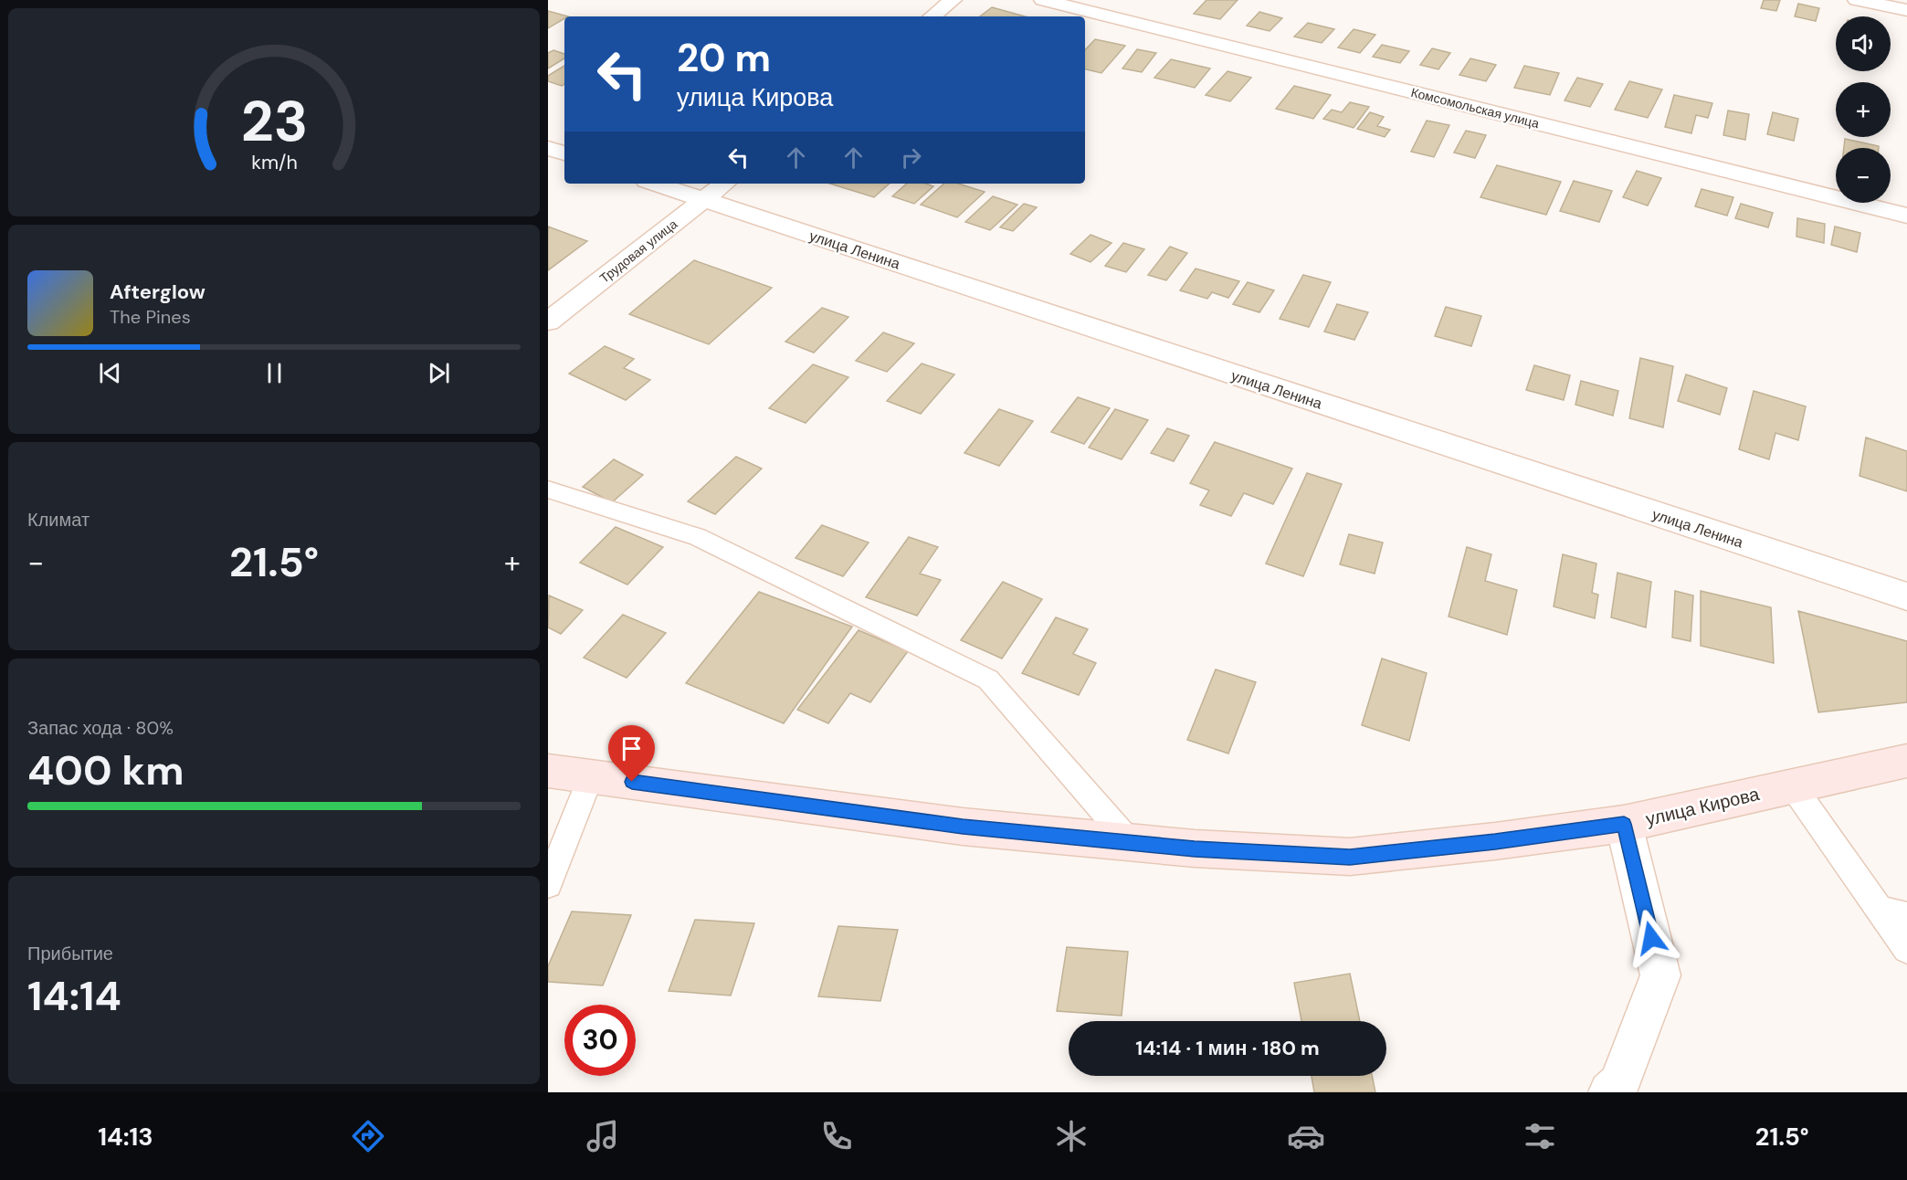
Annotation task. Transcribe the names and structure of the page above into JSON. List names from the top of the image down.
{
  "streets": {
    "main road": ["улица Кирова"],
    "street": ["Комсомольская улица", "улица Ленина", "Трудовая улица"]
  },
  "crossings": [
    ["улица Ленина", "Трудовая улица"]
  ],
  "page": {
    "map_buttons": ["+", "−"],
    "turn": ["20 m", "улица Кирова"],
    "song": ["Afterglow", "The Pines"],
    "tile": [
      "Климат",
      ["Запас хода · 80%", "400 km"],
      ["Прибытие", "14:14"]
    ],
    "heat": ["−", "21.5°", "+"],
    "limit": "30",
    "trip": "14:14 · 1 мин · 180 m",
    "tabs": ["14:13", "21.5°"],
    "gauge": ["23", "km/h"]
  }
}
